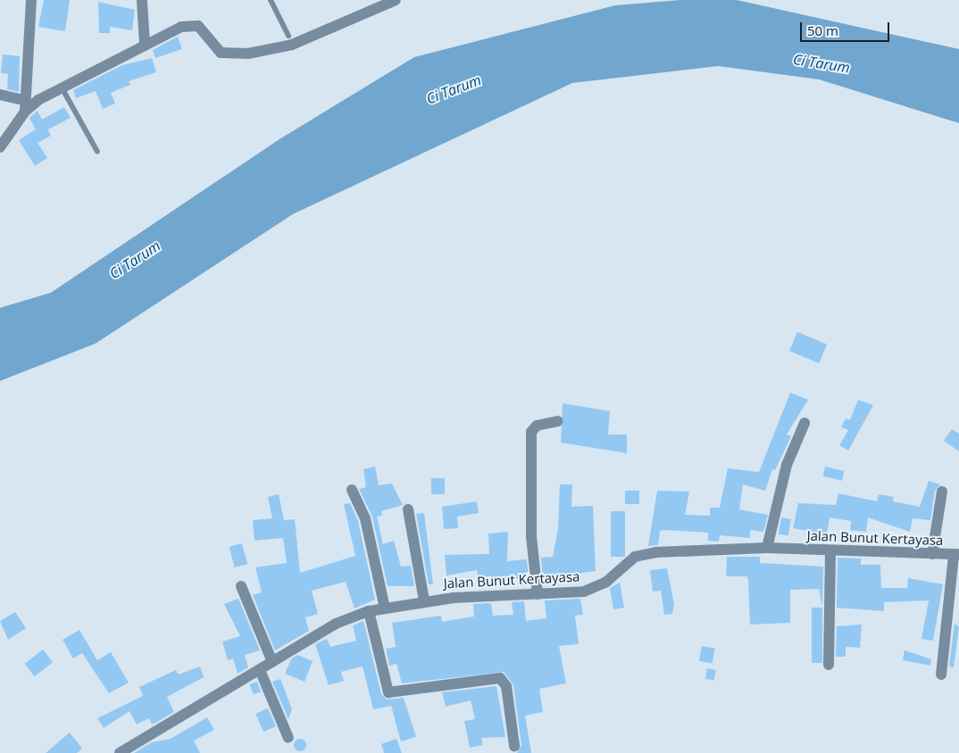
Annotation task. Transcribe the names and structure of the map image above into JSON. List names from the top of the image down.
{
  "streets": {
    "street": ["Jalan Bunut Kertayasa"]
  },
  "water": ["Ci Tarum"],
  "scale_bar": "50 m"
}
